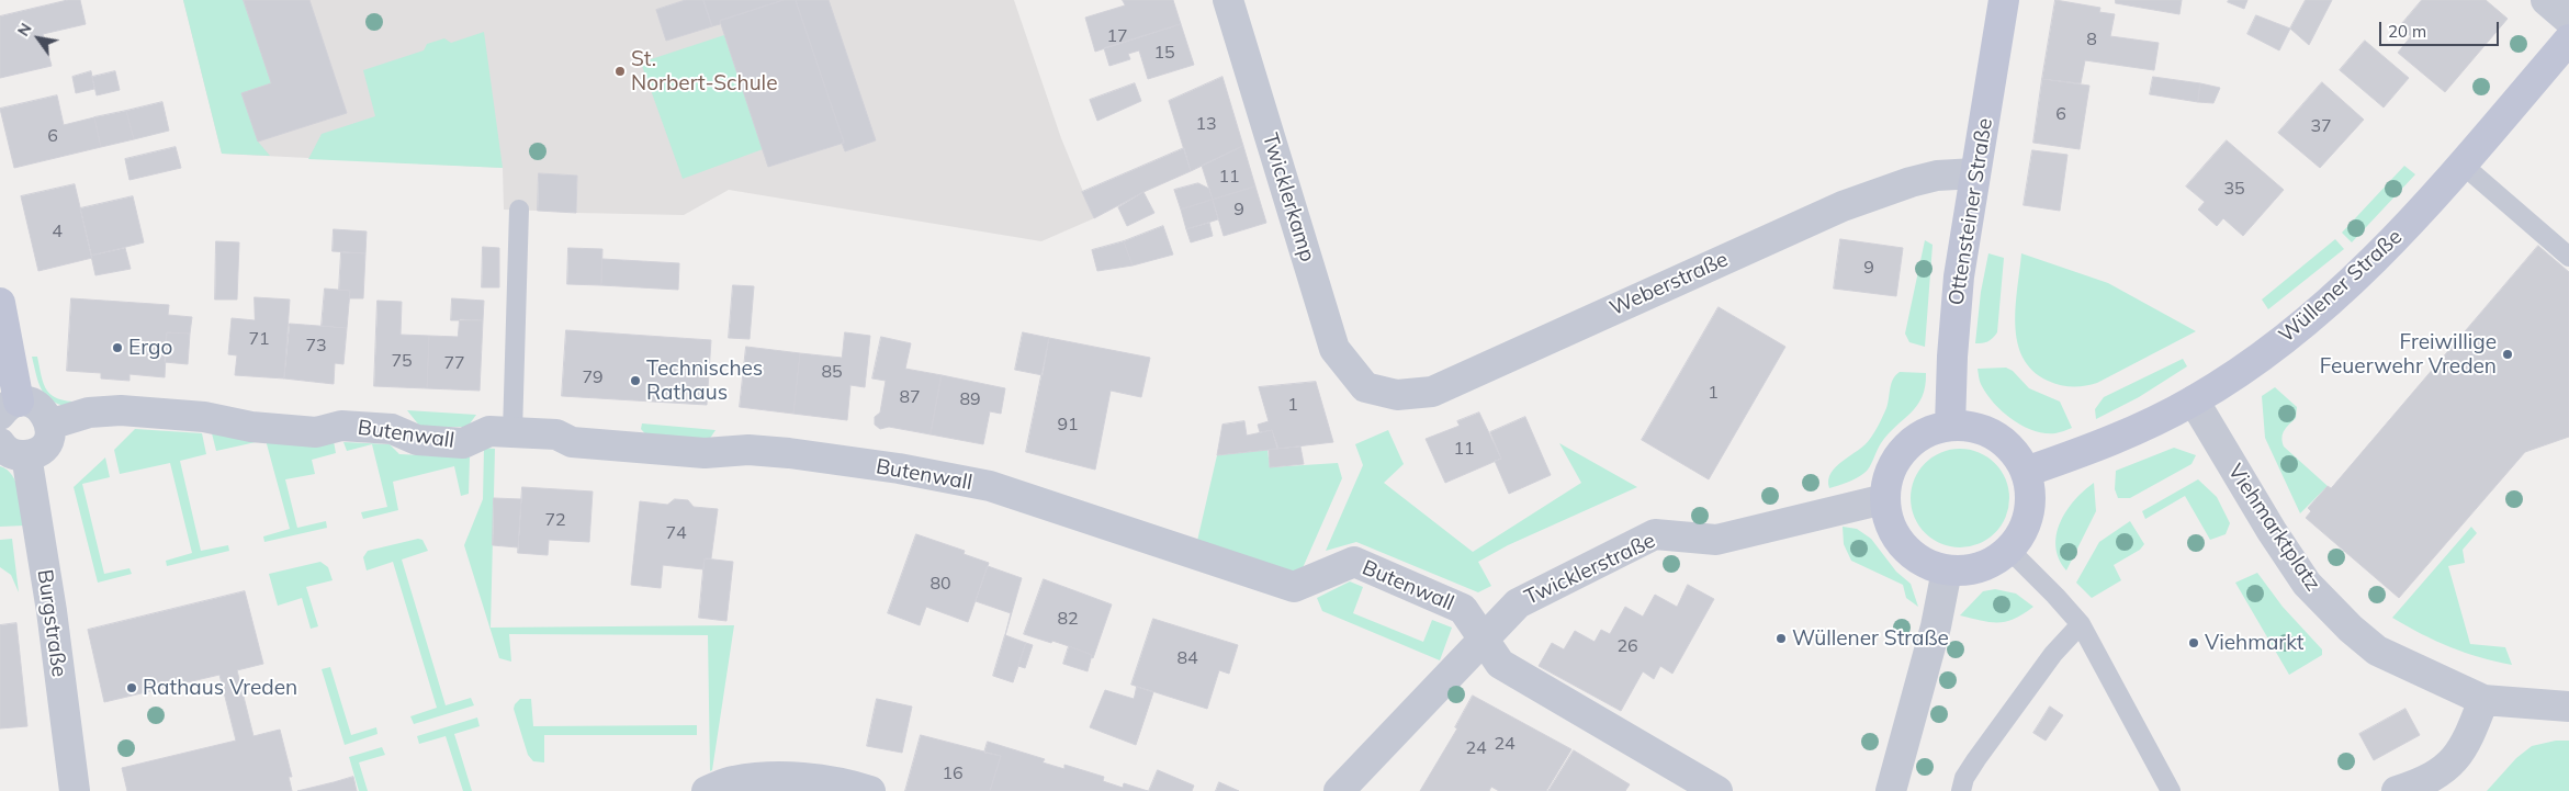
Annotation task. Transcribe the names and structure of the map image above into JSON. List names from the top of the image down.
{
  "streets": {
    "street": [
      "Twicklerkamp",
      "Ottensteiner Straße",
      "Weberstraße",
      "Wüllener Straße",
      "Butenwall",
      "Viehmarktplatz",
      "Twicklerstraße",
      "Burgstraße"
    ]
  },
  "crossings": [
    ["Twicklerkamp", "Weberstraße"],
    ["Ottensteiner Straße", "Weberstraße"],
    ["Ottensteiner Straße", "Wüllener Straße"],
    ["Ottensteiner Straße", "Twicklerstraße"],
    ["Wüllener Straße", "Viehmarktplatz"],
    ["Wüllener Straße", "Twicklerstraße"],
    ["Butenwall", "Twicklerstraße"]
  ],
  "places": [
    "St. Norbert-Schule",
    "Ergo",
    "Freiwillige Feuerwehr Vreden",
    "Technisches Rathaus",
    "Wüllener Straße",
    "Viehmarkt",
    "Rathaus Vreden"
  ],
  "house_numbers": [
    "17",
    "8",
    "15",
    "6",
    "13",
    "37",
    "6",
    "11",
    "35",
    "9",
    "4",
    "9",
    "71",
    "73",
    "75",
    "77",
    "85",
    "79",
    "1",
    "87",
    "89",
    "1",
    "91",
    "11",
    "72",
    "74",
    "80",
    "82",
    "26",
    "84",
    "24",
    "24",
    "16"
  ],
  "scale_bar": "20 m",
  "north": "top left"
}
